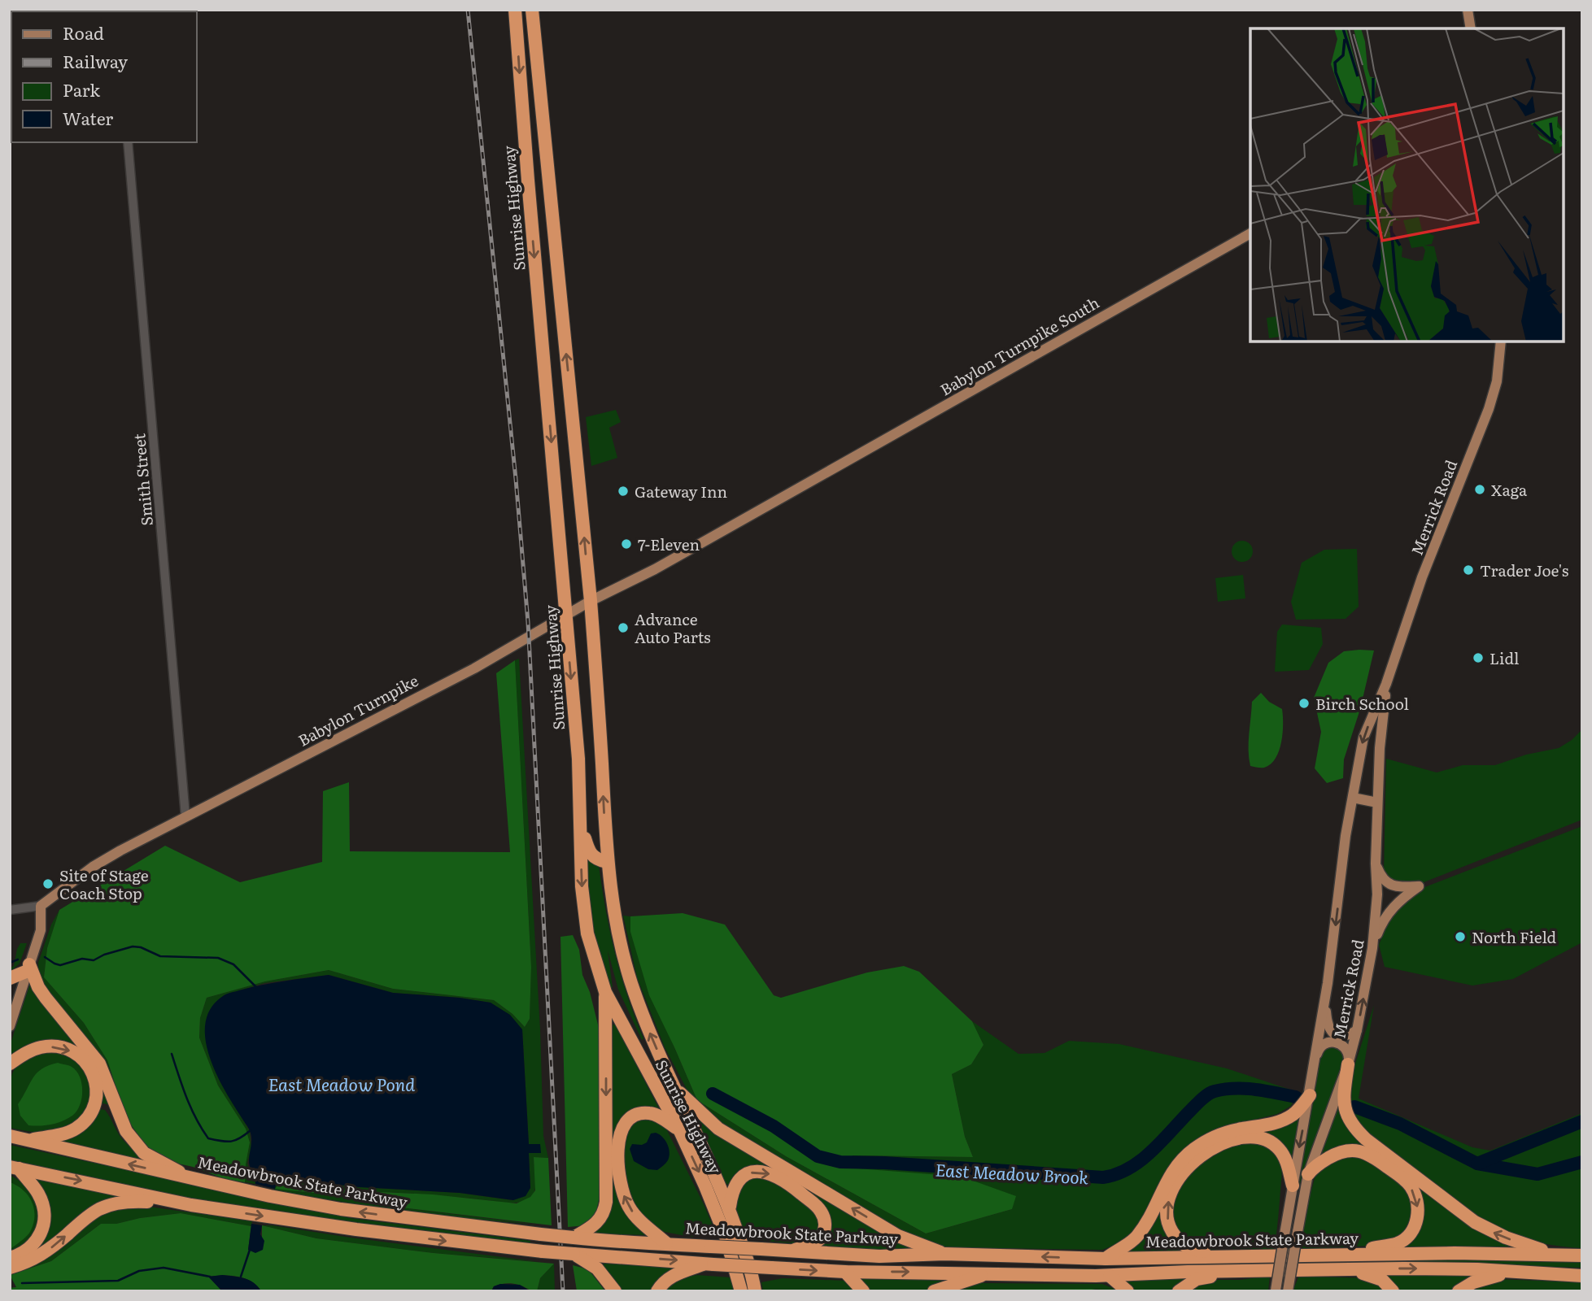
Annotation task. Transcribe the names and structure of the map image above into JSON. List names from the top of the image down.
{
  "streets": {
    "highway": ["Sunrise Highway", "Meadowbrook State Parkway"],
    "main road": ["Babylon Turnpike South", "Merrick Road", "Babylon Turnpike"],
    "street": ["Smith Street"]
  },
  "crossings": [
    ["Sunrise Highway", "Babylon Turnpike"],
    ["Babylon Turnpike South", "Babylon Turnpike"],
    ["Smith Street", "Babylon Turnpike"]
  ],
  "water": ["East Meadow Pond", "East Meadow Brook"],
  "places": [
    "Xaga",
    "Gateway Inn",
    "7-Eleven",
    "Trader Joe's",
    "Advance Auto Parts",
    "Lidl",
    "Birch School",
    "Site of Stage Coach Stop",
    "North Field"
  ],
  "legend": [
    "Road",
    "Railway",
    "Park",
    "Water"
  ]
}
